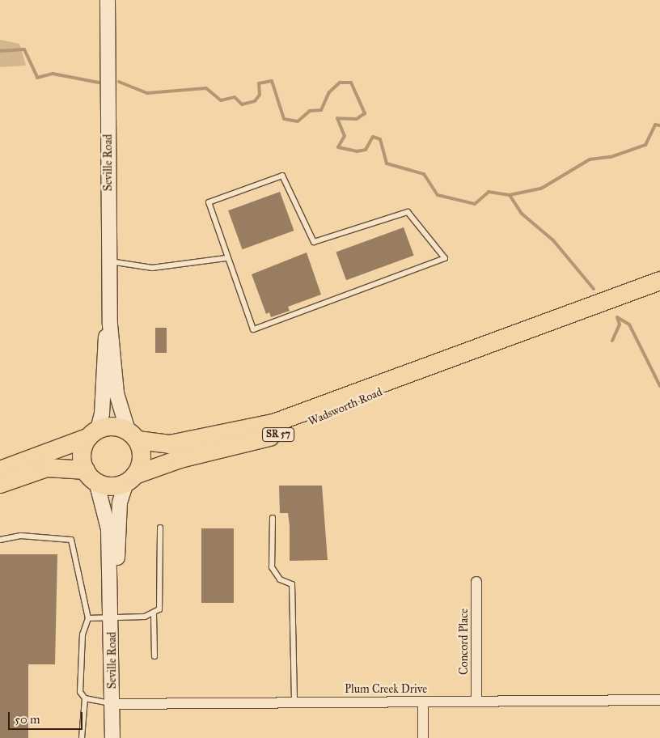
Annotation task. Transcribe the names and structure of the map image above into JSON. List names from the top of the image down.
{
  "streets": {
    "highway": ["Wadsworth Road", "SR 57"],
    "street": ["Seville Road", "Concord Place", "Plum Creek Drive"]
  },
  "crossings": [
    ["Seville Road", "Wadsworth Road"],
    ["Seville Road", "Plum Creek Drive"],
    ["Concord Place", "Plum Creek Drive"]
  ],
  "scale_bar": "50 m"
}
